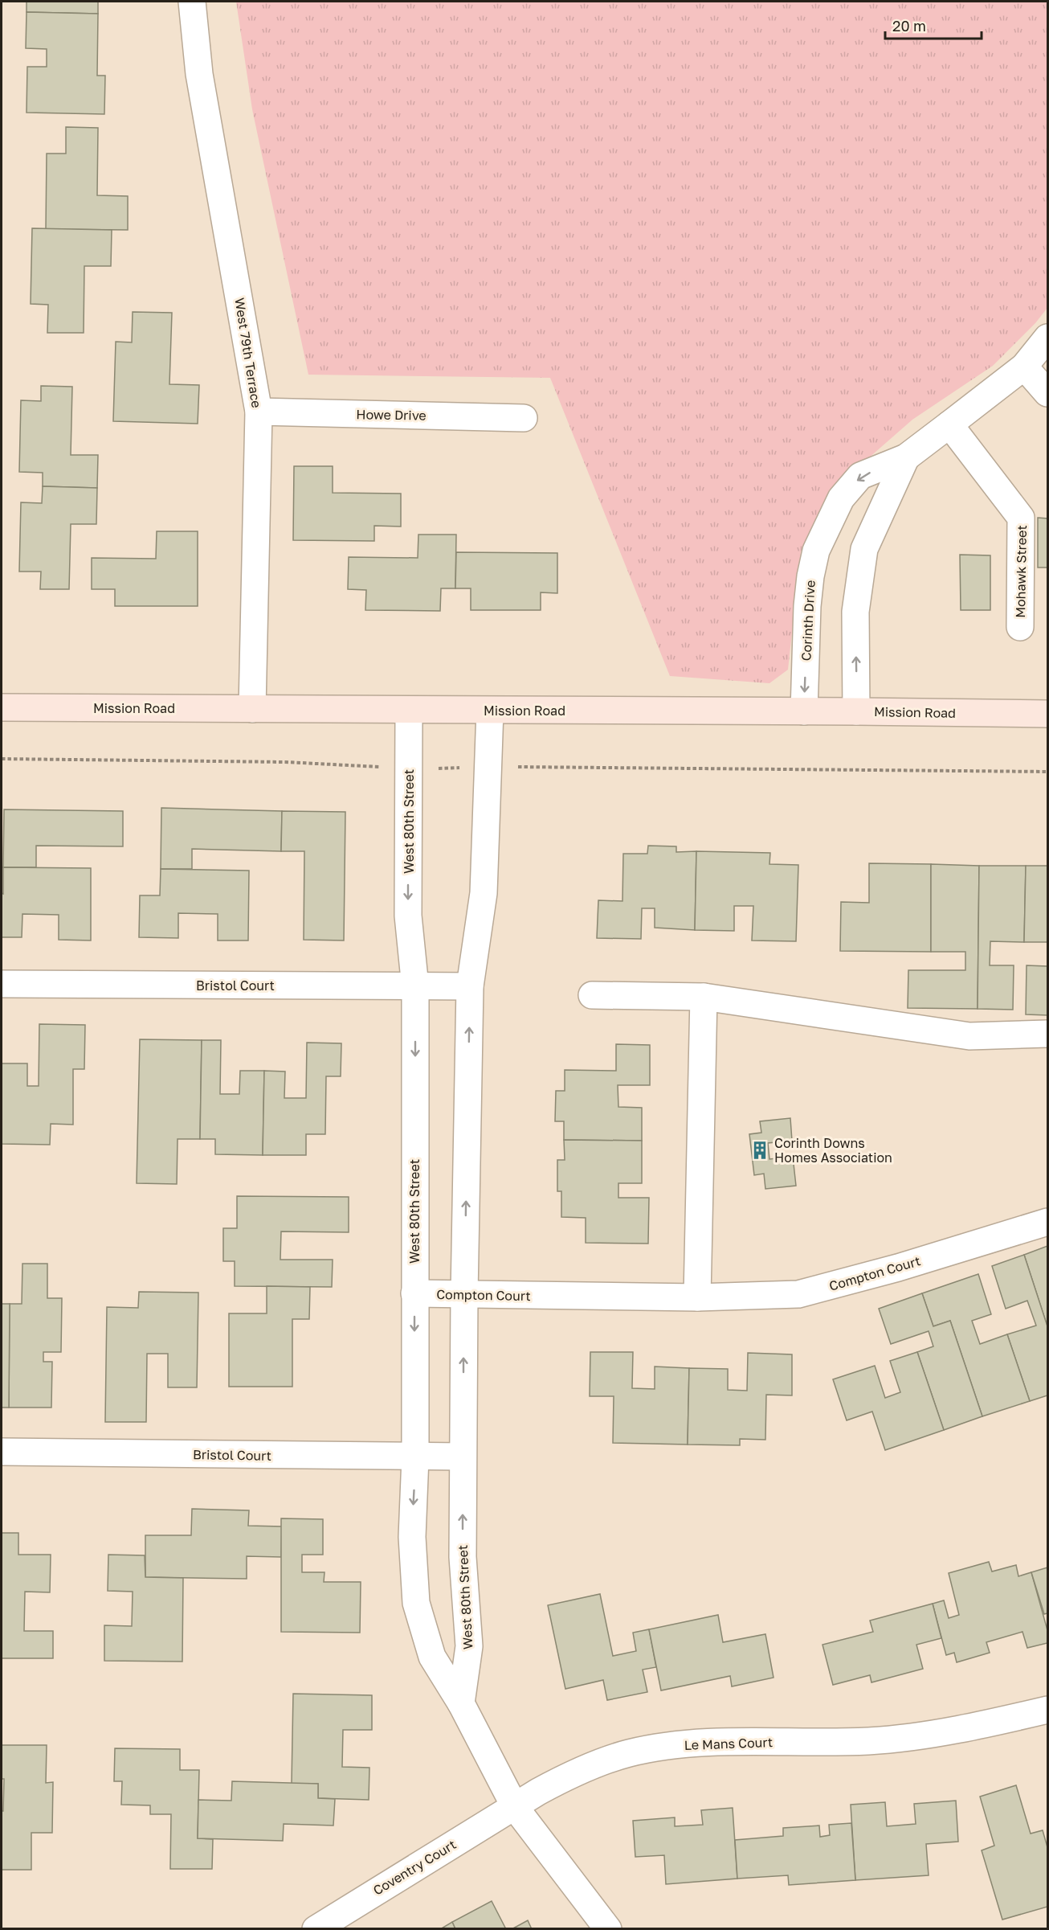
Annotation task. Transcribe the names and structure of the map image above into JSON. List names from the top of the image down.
{
  "streets": {
    "main road": ["Mission Road"],
    "street": [
      "West 79th Terrace",
      "Howe Drive",
      "Mohawk Street",
      "Corinth Drive",
      "West 80th Street",
      "Bristol Court",
      "Compton Court",
      "Le Mans Court",
      "Coventry Court"
    ]
  },
  "crossings": [
    ["West 79th Terrace", "Howe Drive"],
    ["West 79th Terrace", "Mission Road"],
    ["Mohawk Street", "Corinth Drive"],
    ["Corinth Drive", "Mission Road"],
    ["Mission Road", "West 80th Street"],
    ["West 80th Street", "Bristol Court"],
    ["West 80th Street", "Compton Court"],
    ["West 80th Street", "Le Mans Court"],
    ["West 80th Street", "Coventry Court"],
    ["Le Mans Court", "Coventry Court"]
  ],
  "places": {
    "building": ["Corinth Downs Homes Association"]
  },
  "scale_bar": "20 m"
}
